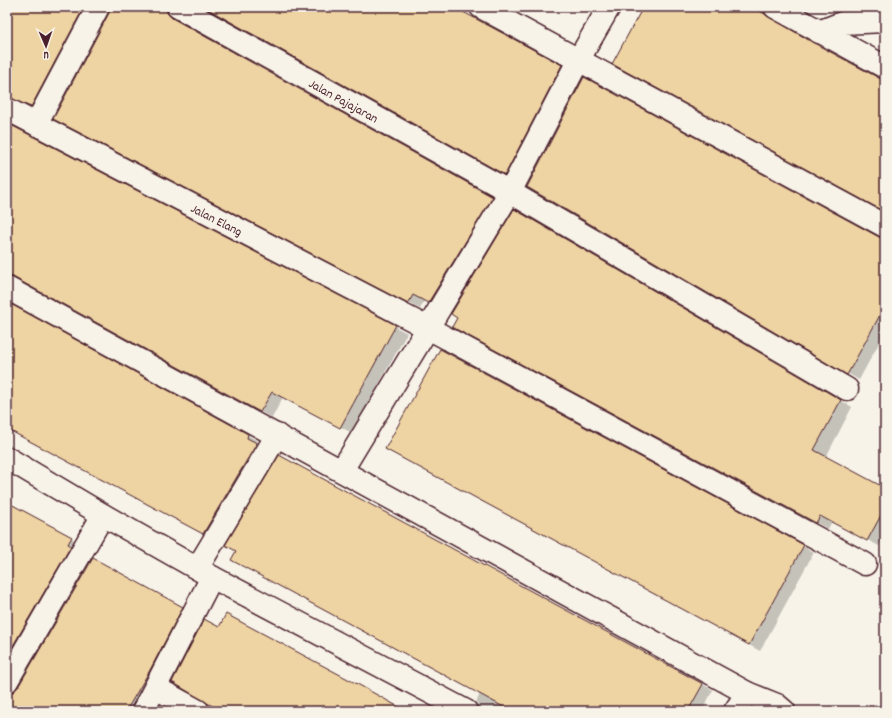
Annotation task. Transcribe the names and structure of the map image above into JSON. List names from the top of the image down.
{
  "streets": {
    "street": ["Jalan Pajajaran", "Jalan Elang"]
  },
  "north": "bottom"
}
